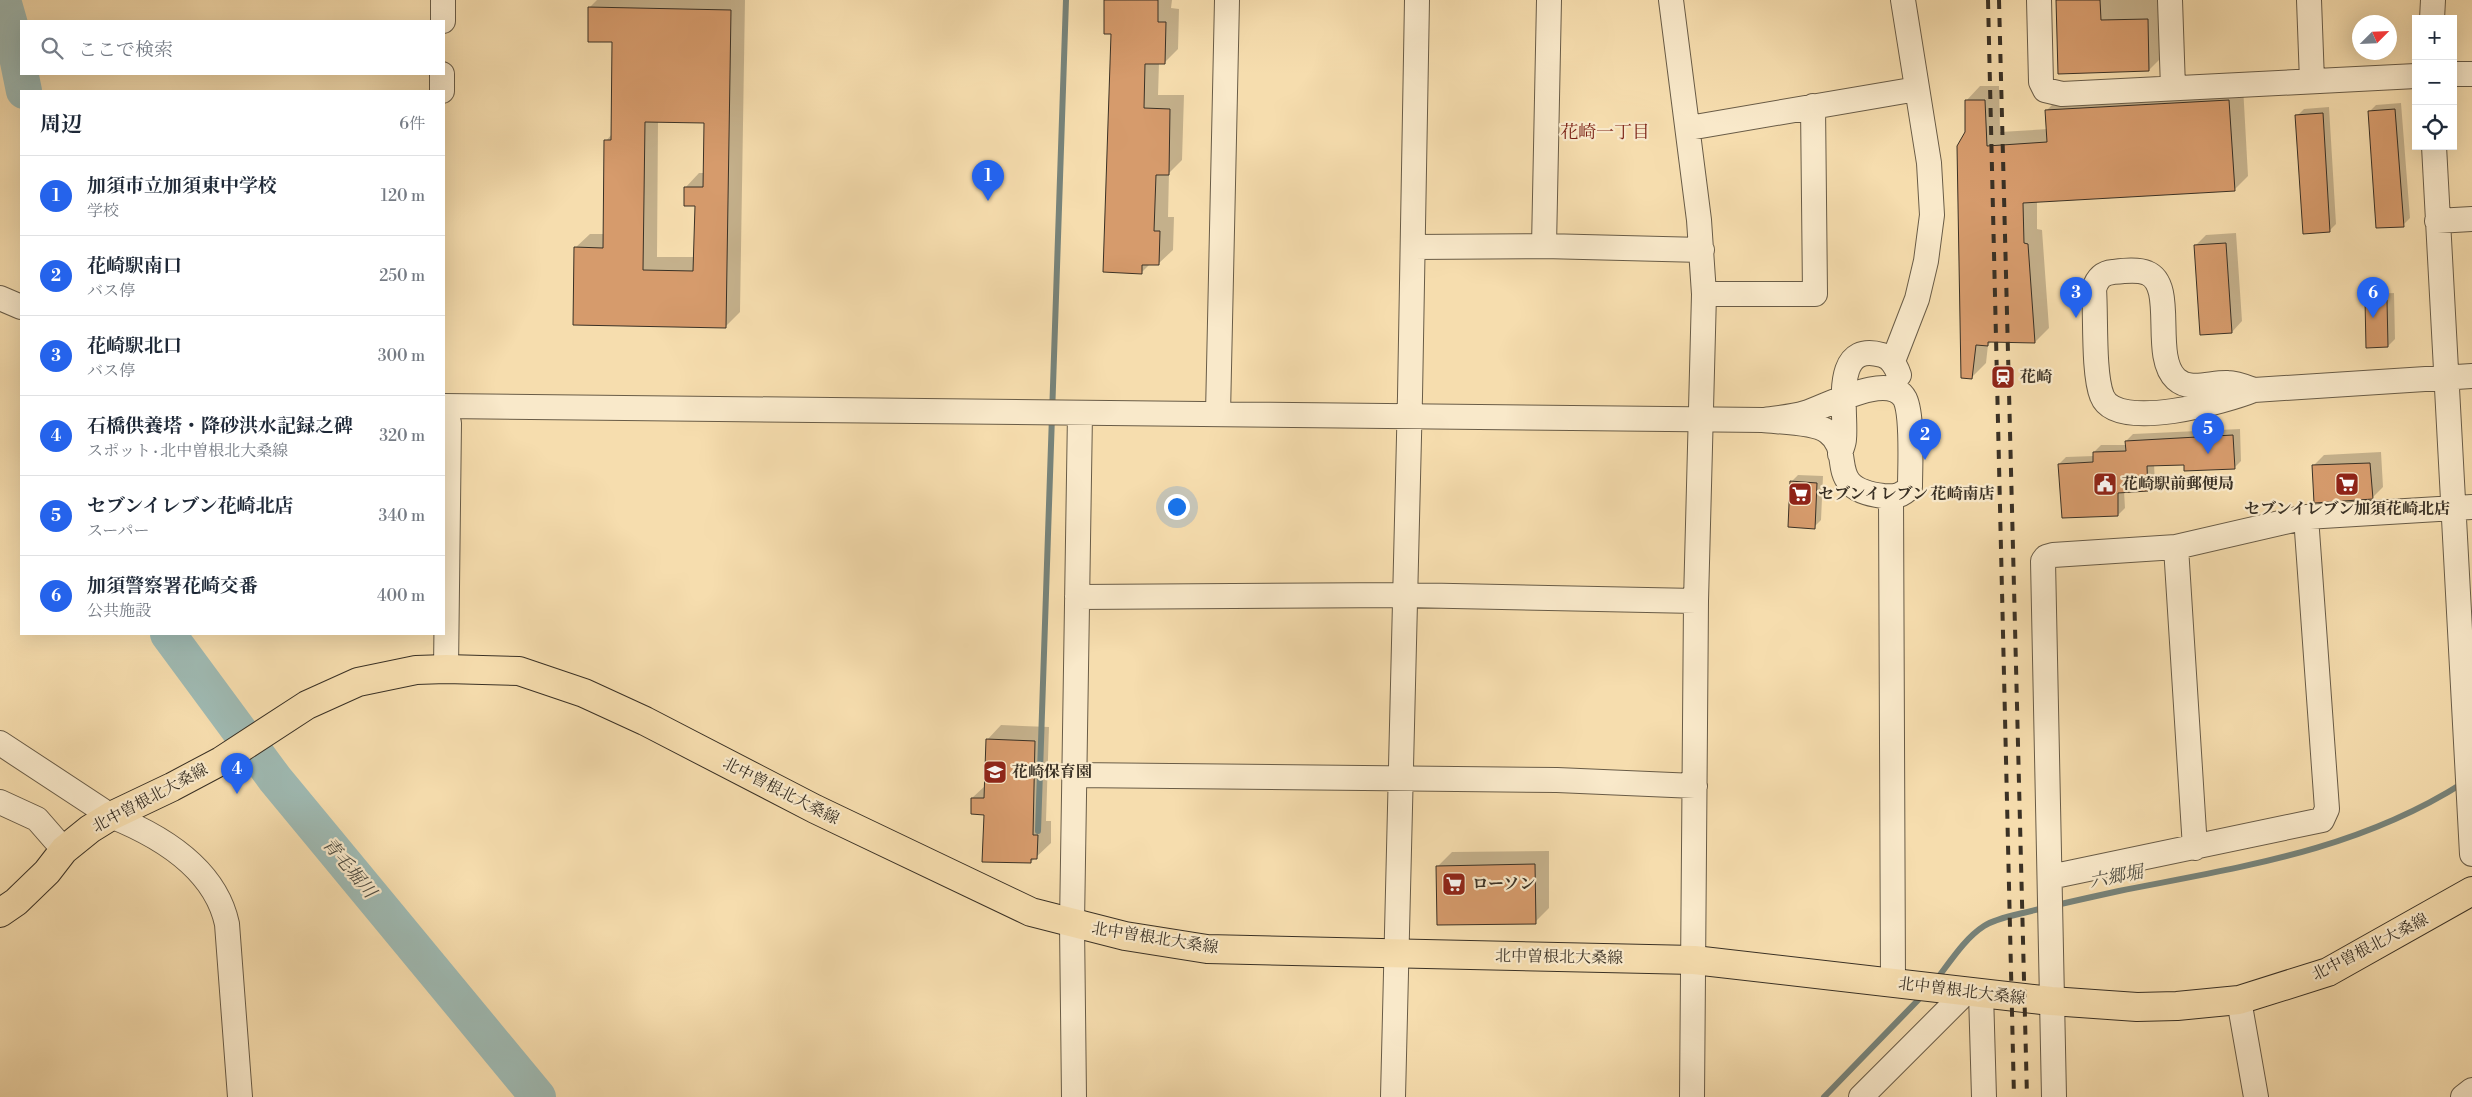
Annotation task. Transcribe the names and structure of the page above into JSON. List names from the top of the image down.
{
  "streets": {
    "main road": ["北中曽根北大桑線"]
  },
  "districts": ["花崎一丁目"],
  "water": ["青毛堀川", "六郷堀"],
  "places": {
    "station": ["花崎"],
    "public building": ["花崎駅前郵便局"],
    "supermarket": ["セブンイレブン加須花崎北店", "セブンイレブン 花崎南店", "ローソン"],
    "school or university": ["花崎保育園"]
  },
  "north": "top right",
  "page": {
    "map_buttons": ["+", "−"],
    "search": "ここで検索",
    "heading": ["周辺", "6件"],
    "list": [
      {
        "mark": "1",
        "name": "加須市立加須東中学校",
        "note": "学校",
        "value": "120 m"
      },
      {
        "mark": "2",
        "name": "花崎駅南口",
        "note": "バス停",
        "value": "250 m"
      },
      {
        "mark": "3",
        "name": "花崎駅北口",
        "note": "バス停",
        "value": "300 m"
      },
      {
        "mark": "4",
        "name": "石橋供養塔・降砂洪水記録之碑",
        "note": "スポット · 北中曽根北大桑線",
        "value": "320 m"
      },
      {
        "mark": "5",
        "name": "セブンイレブン花崎北店",
        "note": "スーパー",
        "value": "340 m"
      },
      {
        "mark": "6",
        "name": "加須警察署花崎交番",
        "note": "公共施設",
        "value": "400 m"
      }
    ],
    "pins": [
      "1",
      "3",
      "6",
      "5",
      "2",
      "4"
    ]
  }
}
